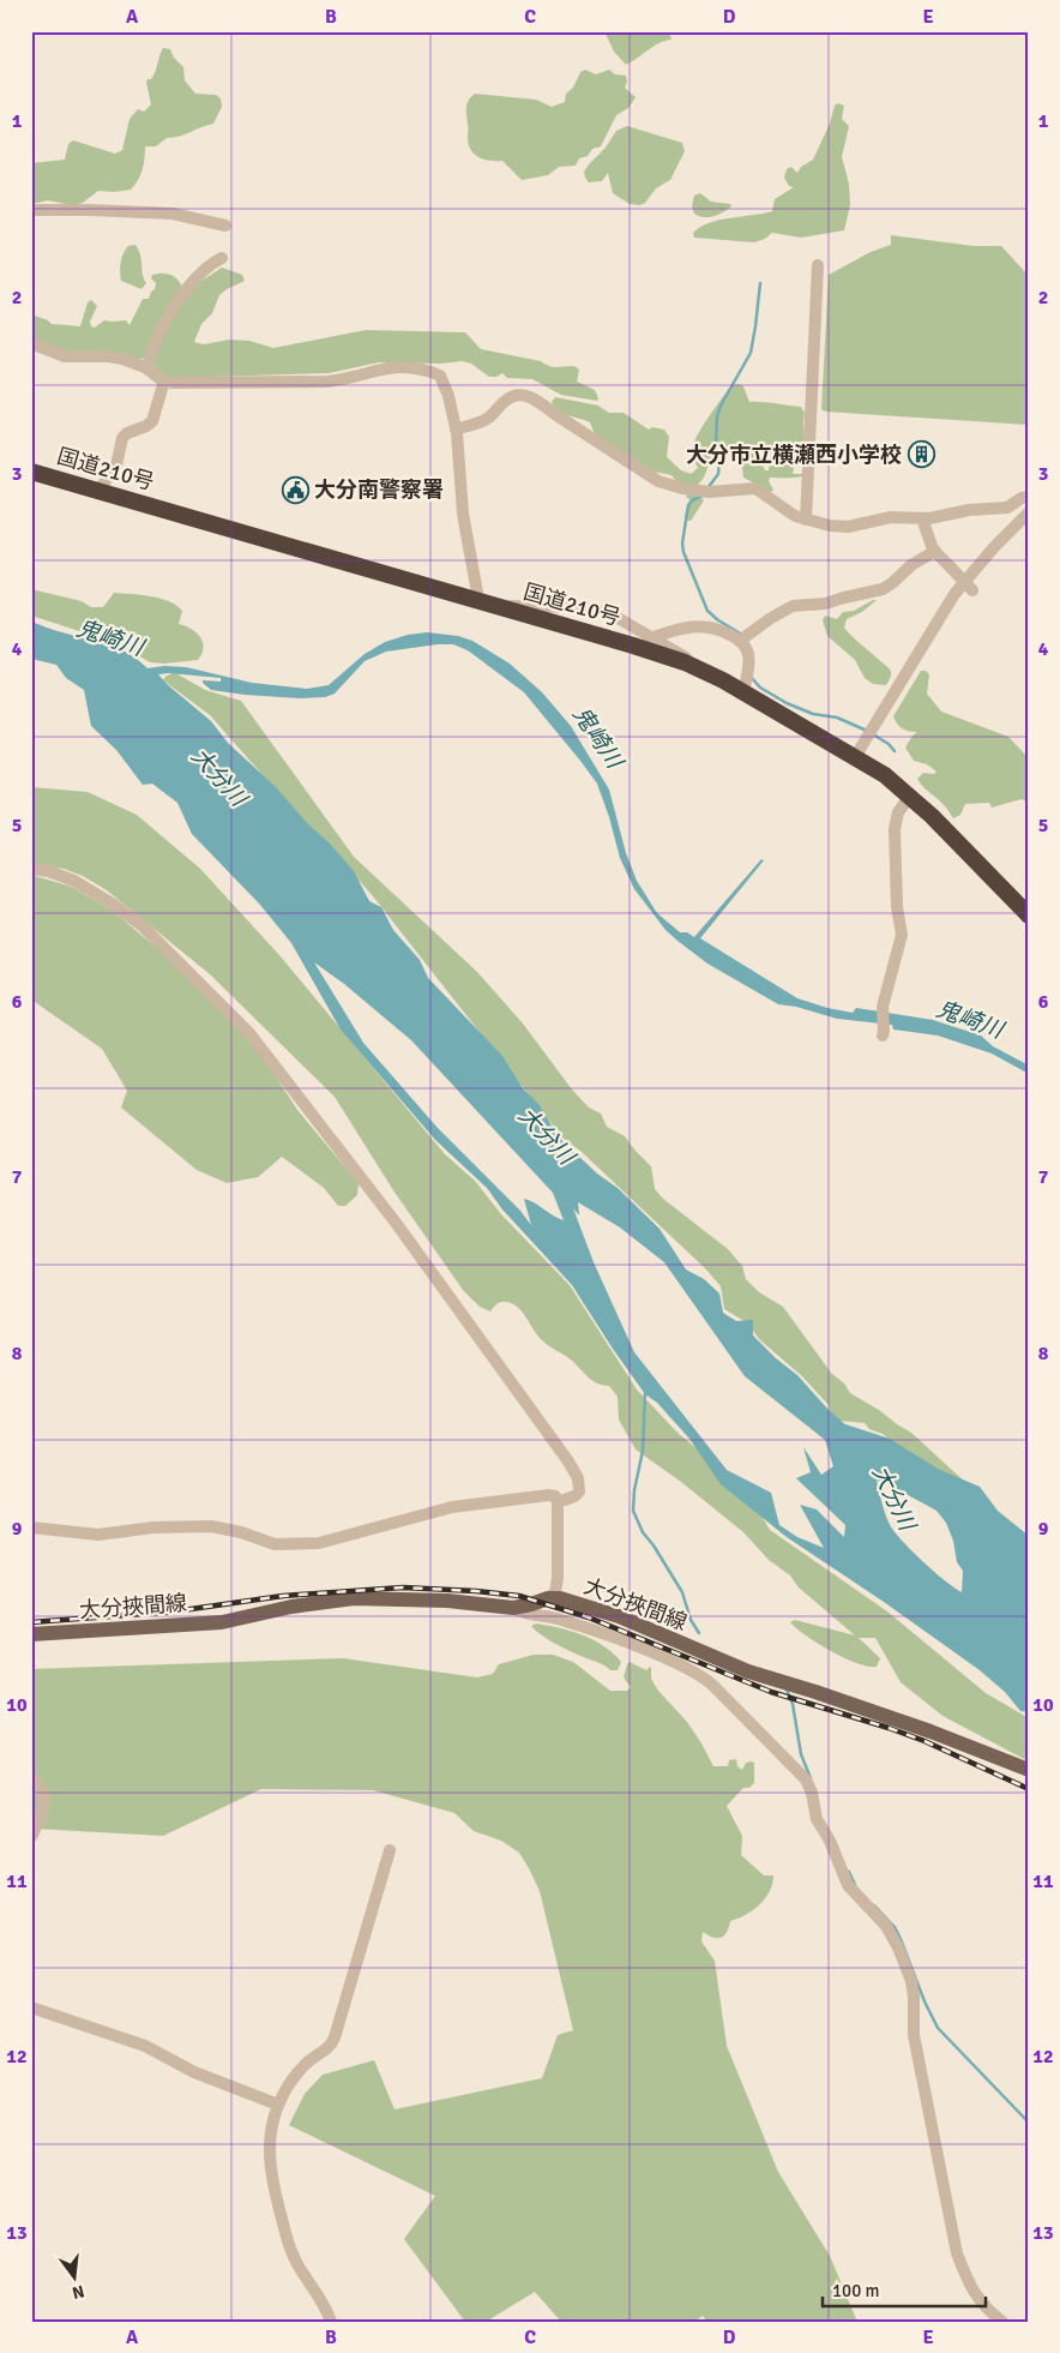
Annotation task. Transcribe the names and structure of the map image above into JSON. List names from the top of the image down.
{
  "streets": {
    "highway": ["国道210号"],
    "main road": ["大分挾間線"]
  },
  "water": ["鬼崎川", "大分川"],
  "places": {
    "building": ["大分市立横瀬西小学校"],
    "public building": ["大分南警察署"]
  },
  "scale_bar": "100 m",
  "north": "bottom",
  "grid": {
    "columns": [
      "A",
      "B",
      "C",
      "D",
      "E"
    ],
    "rows": [
      "1",
      "2",
      "3",
      "4",
      "5",
      "6",
      "7",
      "8",
      "9",
      "10",
      "11",
      "12",
      "13"
    ]
  }
}
